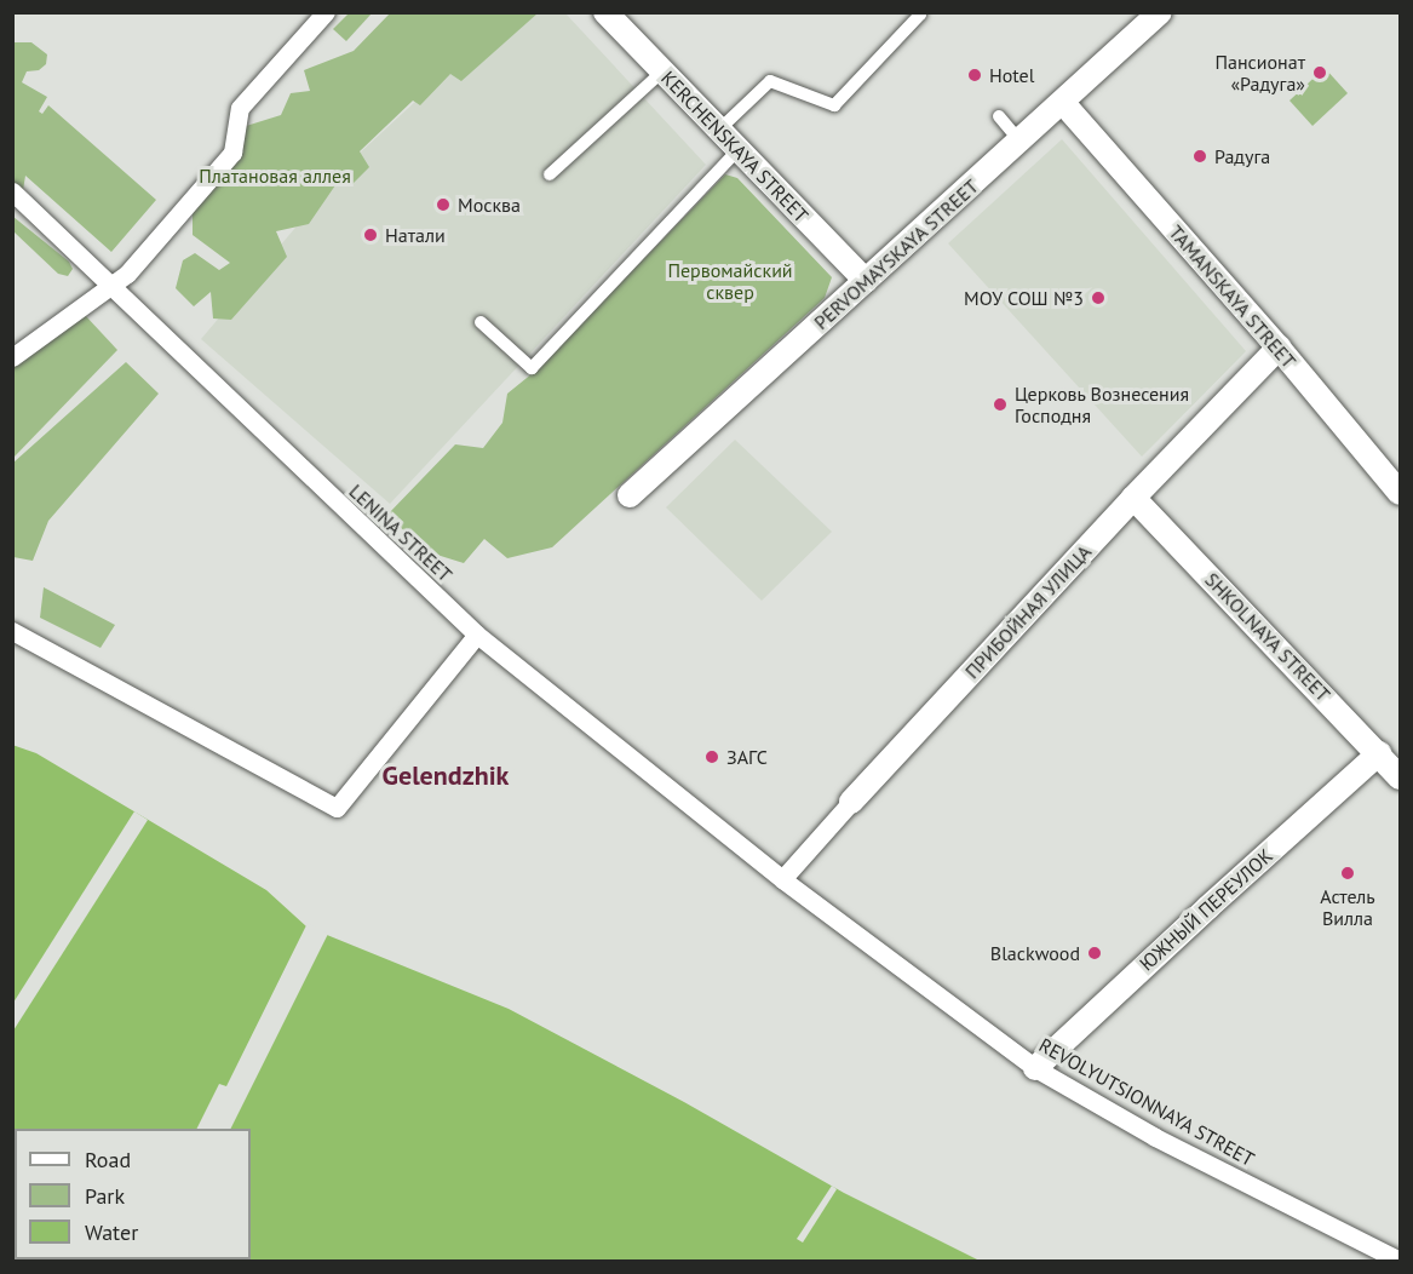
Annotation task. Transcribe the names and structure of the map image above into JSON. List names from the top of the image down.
{
  "streets": {
    "street": [
      "KERCHENSKAYA STREET",
      "PERVOMAYSKAYA STREET",
      "TAMANSKAYA STREET",
      "LENINA STREET",
      "ПРИБОЙНАЯ УЛИЦА",
      "SHKOLNAYA STREET",
      "ЮЖНЫЙ ПЕРЕУЛОК",
      "REVOLYUTSIONNAYA STREET"
    ]
  },
  "crossings": [
    ["KERCHENSKAYA STREET", "PERVOMAYSKAYA STREET"],
    ["PERVOMAYSKAYA STREET", "TAMANSKAYA STREET"],
    ["TAMANSKAYA STREET", "ПРИБОЙНАЯ УЛИЦА"],
    ["LENINA STREET", "ПРИБОЙНАЯ УЛИЦА"],
    ["LENINA STREET", "REVOLYUTSIONNAYA STREET"],
    ["ПРИБОЙНАЯ УЛИЦА", "SHKOLNAYA STREET"],
    ["ПРИБОЙНАЯ УЛИЦА", "REVOLYUTSIONNAYA STREET"],
    ["SHKOLNAYA STREET", "ЮЖНЫЙ ПЕРЕУЛОК"],
    ["ЮЖНЫЙ ПЕРЕУЛОК", "REVOLYUTSIONNAYA STREET"]
  ],
  "districts": ["Gelendzhik"],
  "parks": ["Платановая аллея", "Первомайский сквер"],
  "places": [
    "Пансионат «Радуга»",
    "Hotel",
    "Радуга",
    "Москва",
    "Натали",
    "МОУ СОШ №3",
    "Церковь Вознесения Господня",
    "ЗАГС",
    "Астель Вилла",
    "Blackwood"
  ],
  "legend": ["Road", "Park", "Water"]
}
